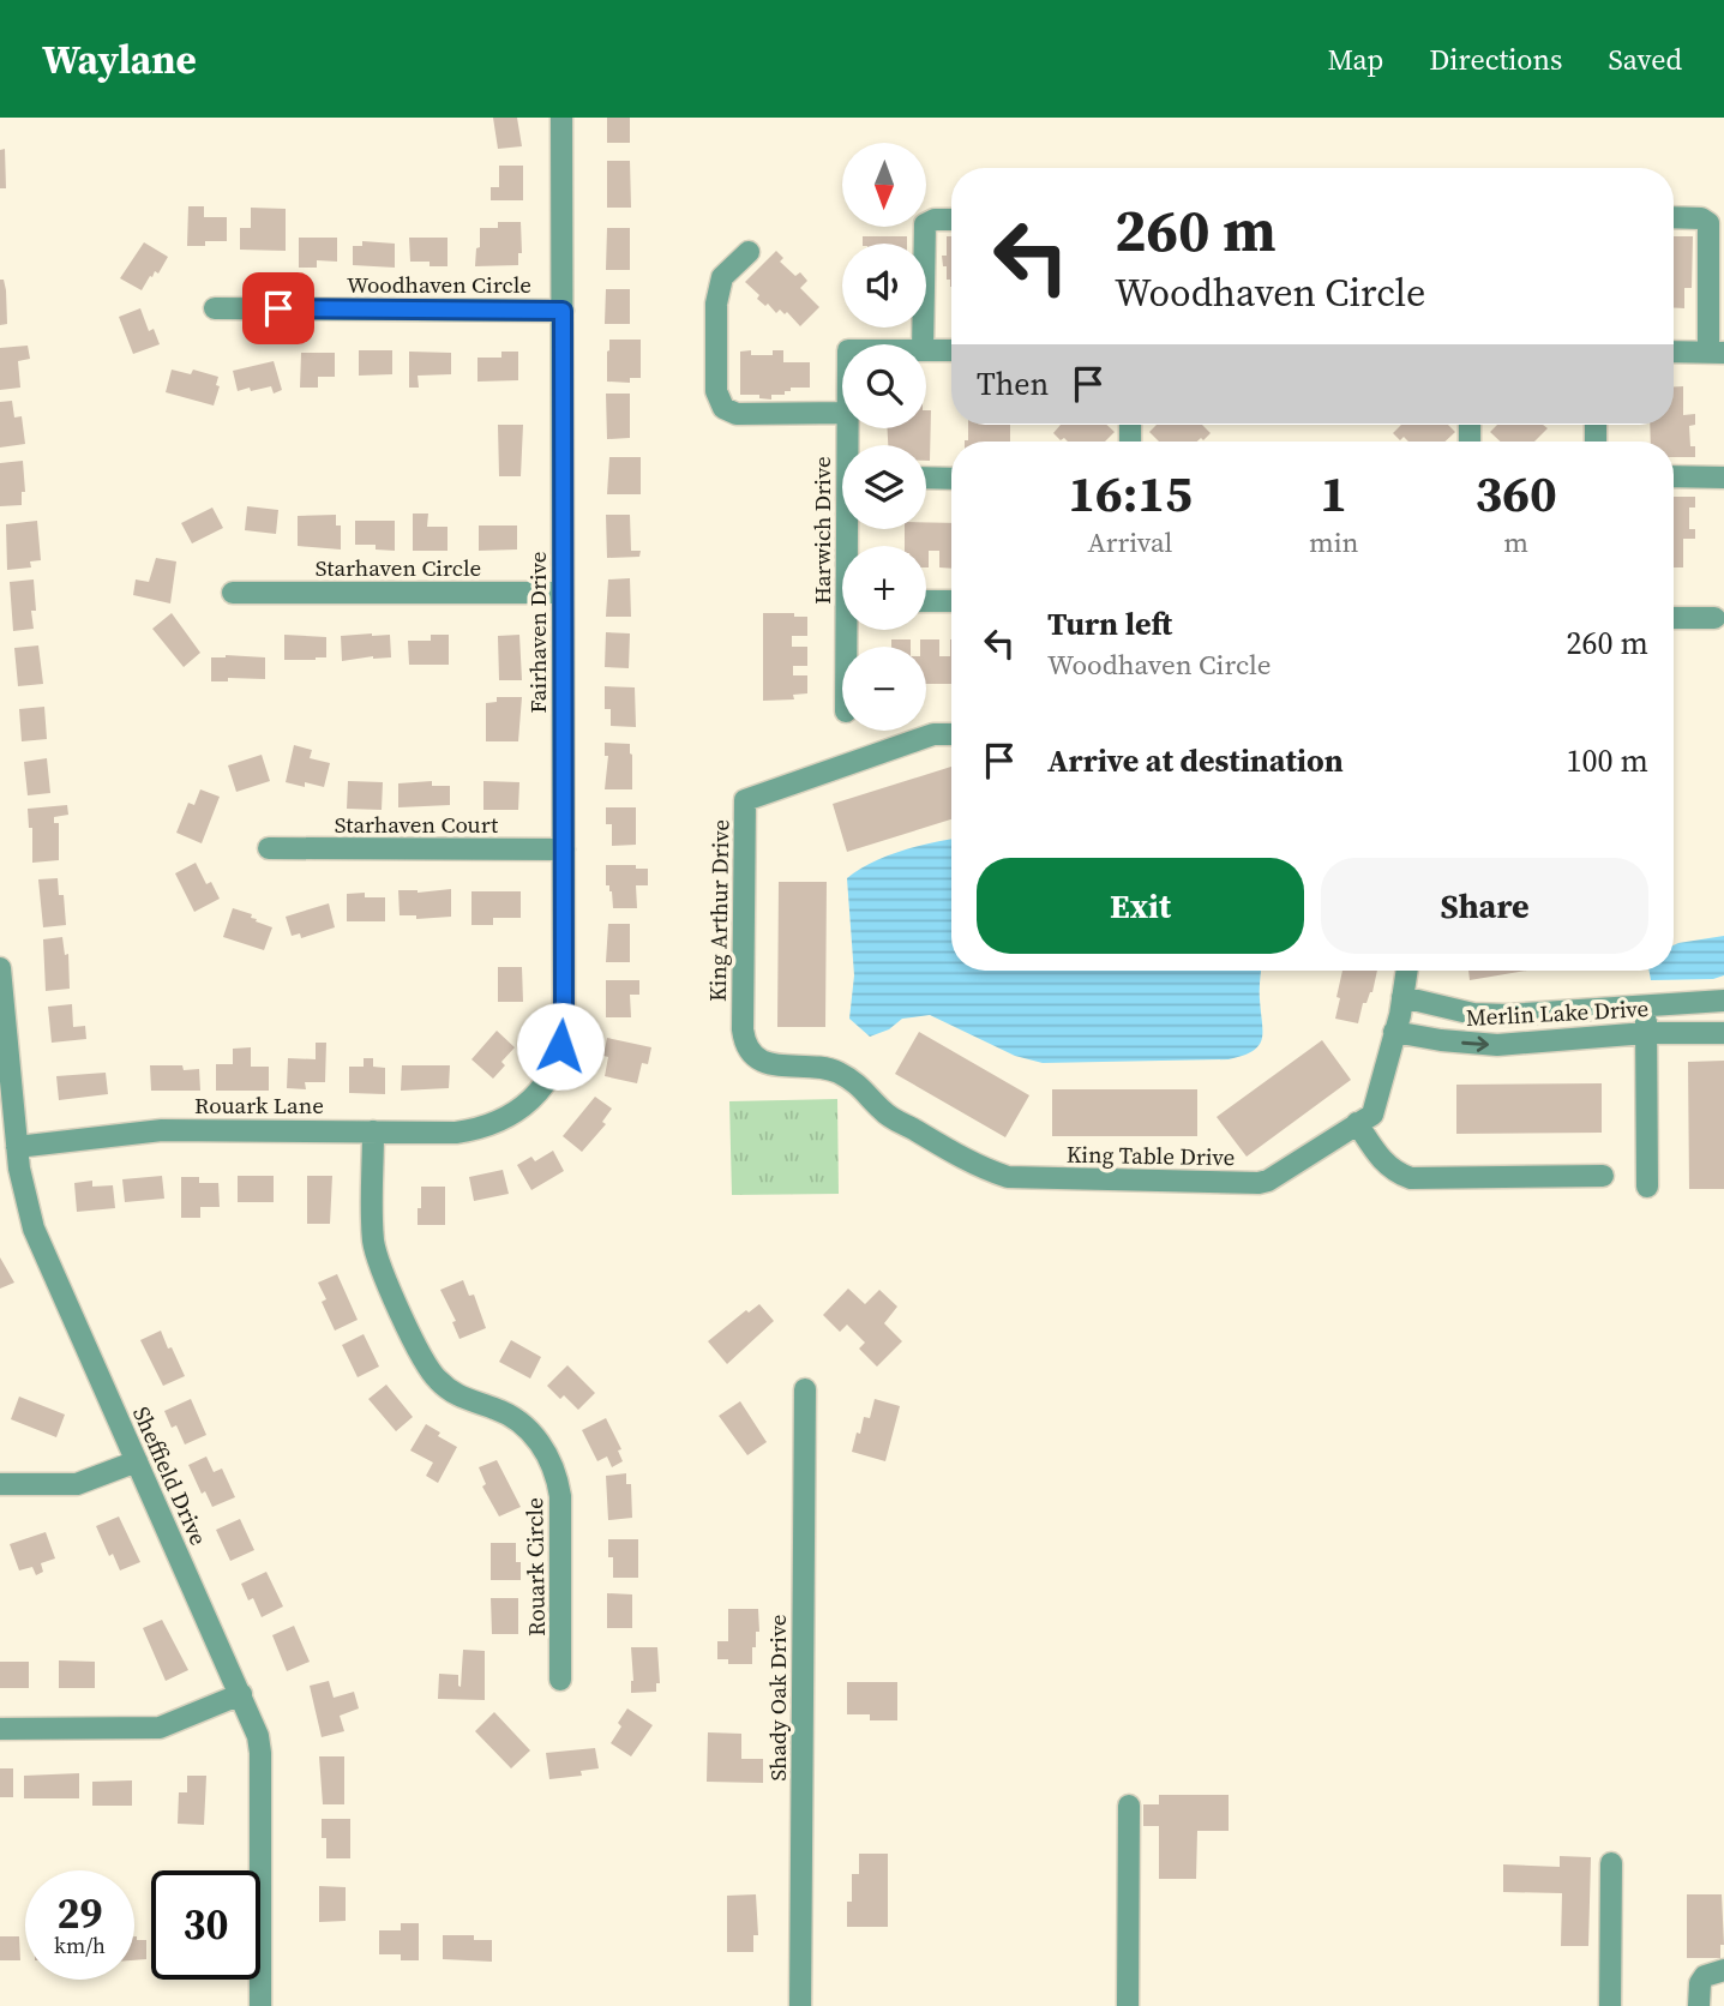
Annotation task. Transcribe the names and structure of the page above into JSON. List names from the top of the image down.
{
  "streets": {
    "street": [
      "Woodhaven Circle",
      "Starhaven Circle",
      "Fairhaven Drive",
      "Starhaven Court",
      "King Arthur Drive",
      "Merlin Lake Drive",
      "Rouark Lane",
      "King Table Drive",
      "Sheffield Drive",
      "Rouark Circle",
      "Shady Oak Drive"
    ]
  },
  "crossings": [
    ["Woodhaven Circle", "Fairhaven Drive"],
    ["Starhaven Circle", "Fairhaven Drive"],
    ["Fairhaven Drive", "Starhaven Court"],
    ["Fairhaven Drive", "Rouark Lane"],
    ["King Arthur Drive", "King Table Drive"],
    ["Merlin Lake Drive", "King Table Drive"],
    ["Rouark Lane", "Sheffield Drive"],
    ["Rouark Lane", "Rouark Circle"]
  ],
  "north": "bottom",
  "page": {
    "header": "Waylane",
    "nav": ["Map", "Directions", "Saved"],
    "map_buttons": ["+", "−"],
    "turn": ["260 m", "Woodhaven Circle"],
    "then": "Then",
    "eta": [
      "16:15",
      "Arrival",
      "1",
      "min",
      "360",
      "m"
    ],
    "list": [
      {
        "name": "Turn left",
        "note": "Woodhaven Circle",
        "value": "260 m"
      },
      {
        "name": "Arrive at destination",
        "value": "100 m"
      }
    ],
    "buttons": ["Exit", "Share"],
    "speed": "29 km/h",
    "limit": "30"
  }
}
